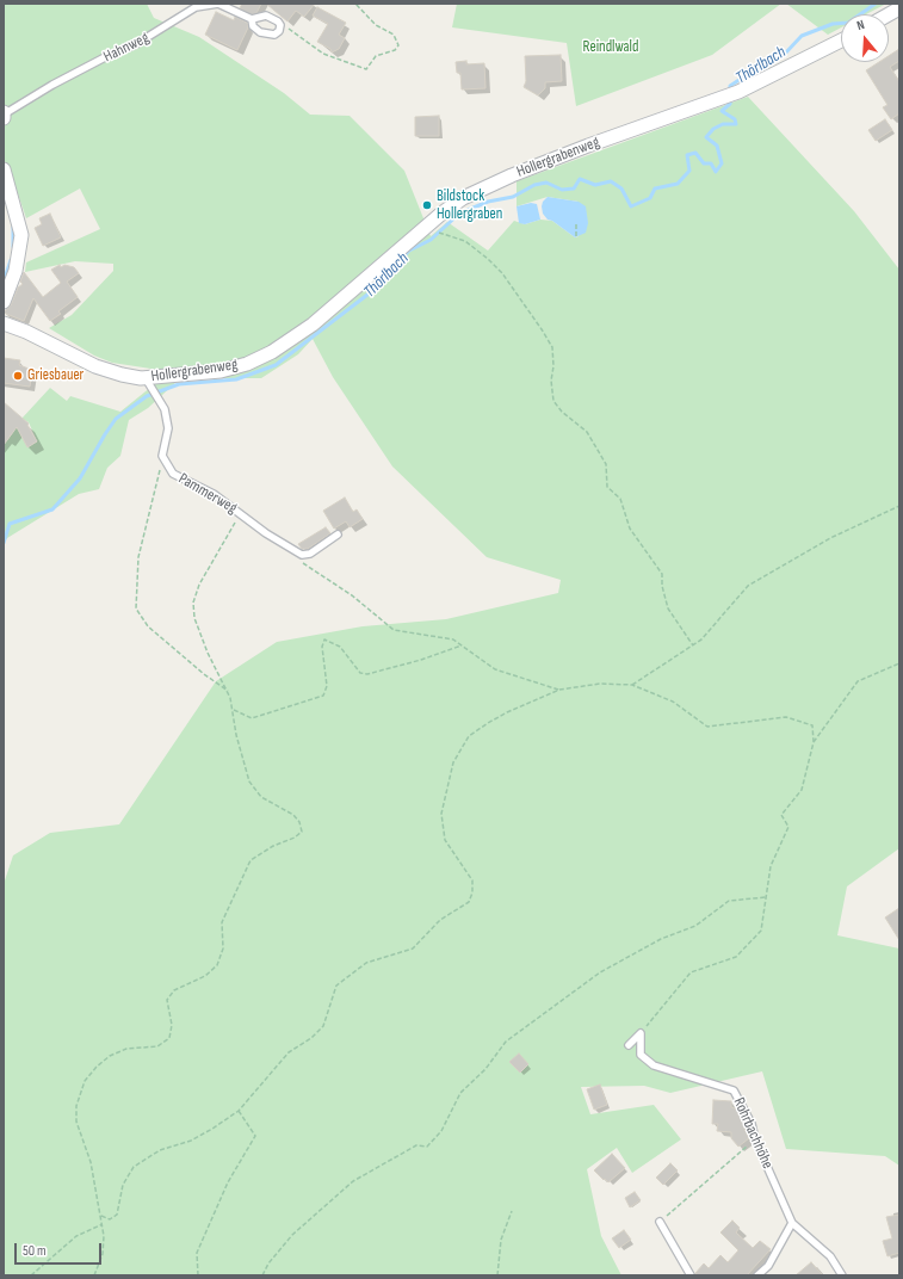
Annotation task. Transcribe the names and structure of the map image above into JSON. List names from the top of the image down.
{
  "streets": {
    "street": ["Hollergrabenweg"],
    "lane": ["Hahnweg", "Pammerweg", "Rohrbachhöhe"]
  },
  "water": ["Thörlbach"],
  "parks": ["Reindlwald"],
  "places": ["Bildstock Hollergraben", "Griesbauer"],
  "scale_bar": "50 m",
  "north": "top"
}
